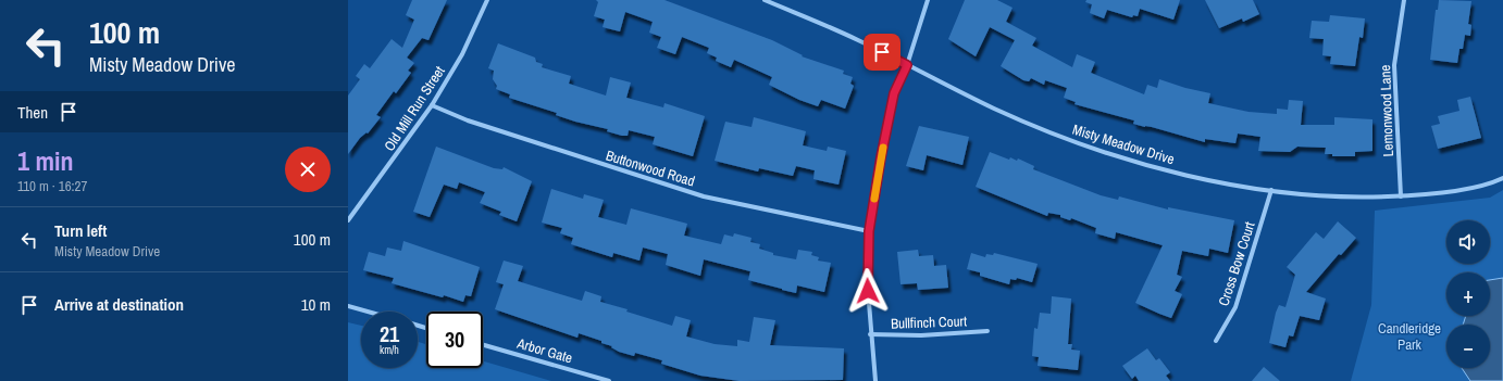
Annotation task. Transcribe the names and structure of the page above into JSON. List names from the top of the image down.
{
  "streets": {
    "street": [
      "Old Mill Run Street",
      "Lemonwood Lane",
      "Misty Meadow Drive",
      "Buttonwood Road",
      "Cross Bow Court",
      "Bullfinch Court",
      "Arbor Gate"
    ]
  },
  "crossings": [
    ["Old Mill Run Street", "Buttonwood Road"],
    ["Lemonwood Lane", "Misty Meadow Drive"],
    ["Misty Meadow Drive", "Cross Bow Court"]
  ],
  "parks": ["Candleridge Park"],
  "page": {
    "turn": ["100 m", "Misty Meadow Drive"],
    "then": "Then",
    "heading": ["1 min", "110 m · 16:27"],
    "list": [
      {
        "name": "Turn left",
        "note": "Misty Meadow Drive",
        "value": "100 m"
      },
      {
        "name": "Arrive at destination",
        "value": "10 m"
      }
    ],
    "map_buttons": ["+", "−"],
    "speed": "21 km/h",
    "limit": "30"
  }
}
